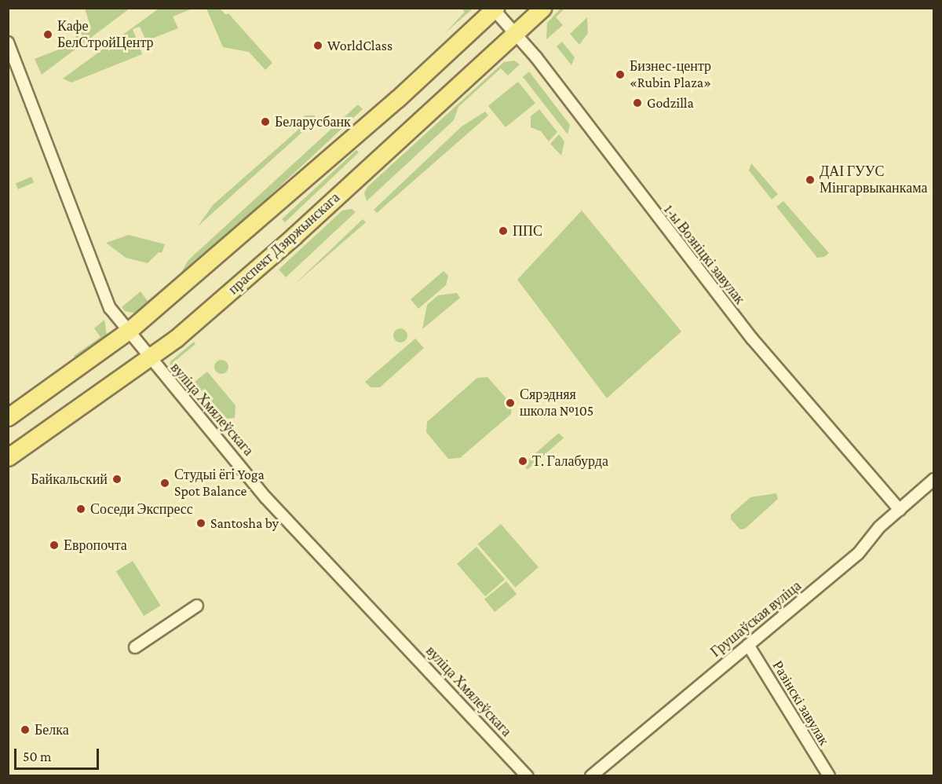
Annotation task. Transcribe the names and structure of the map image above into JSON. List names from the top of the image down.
{
  "streets": {
    "main road": ["праспект Дзяржынскага"],
    "street": [
      "1-ы Возніцкі завулак",
      "вуліца Хмялеўскага",
      "Грушаўская вуліца",
      "Разінскі завулак"
    ]
  },
  "crossings": [
    ["праспект Дзяржынскага", "1-ы Возніцкі завулак"],
    ["праспект Дзяржынскага", "вуліца Хмялеўскага"],
    ["1-ы Возніцкі завулак", "Грушаўская вуліца"],
    ["Грушаўская вуліца", "Разінскі завулак"]
  ],
  "places": [
    "Кафе БелСтройЦентр",
    "WorldClass",
    "Бизнес-центр «Rubin Plaza»",
    "Godzilla",
    "Беларусбанк",
    "ДАІ ГУУС Мінгарвыканкама",
    "ППС",
    "Сярэдняя школа №105",
    "Т. Галабурда",
    "Байкальский",
    "Студыі ёгі Yoga Spot Balance",
    "Соседи Экспресс",
    "Santosha by",
    "Европочта",
    "Белка"
  ],
  "scale_bar": "50 m"
}
